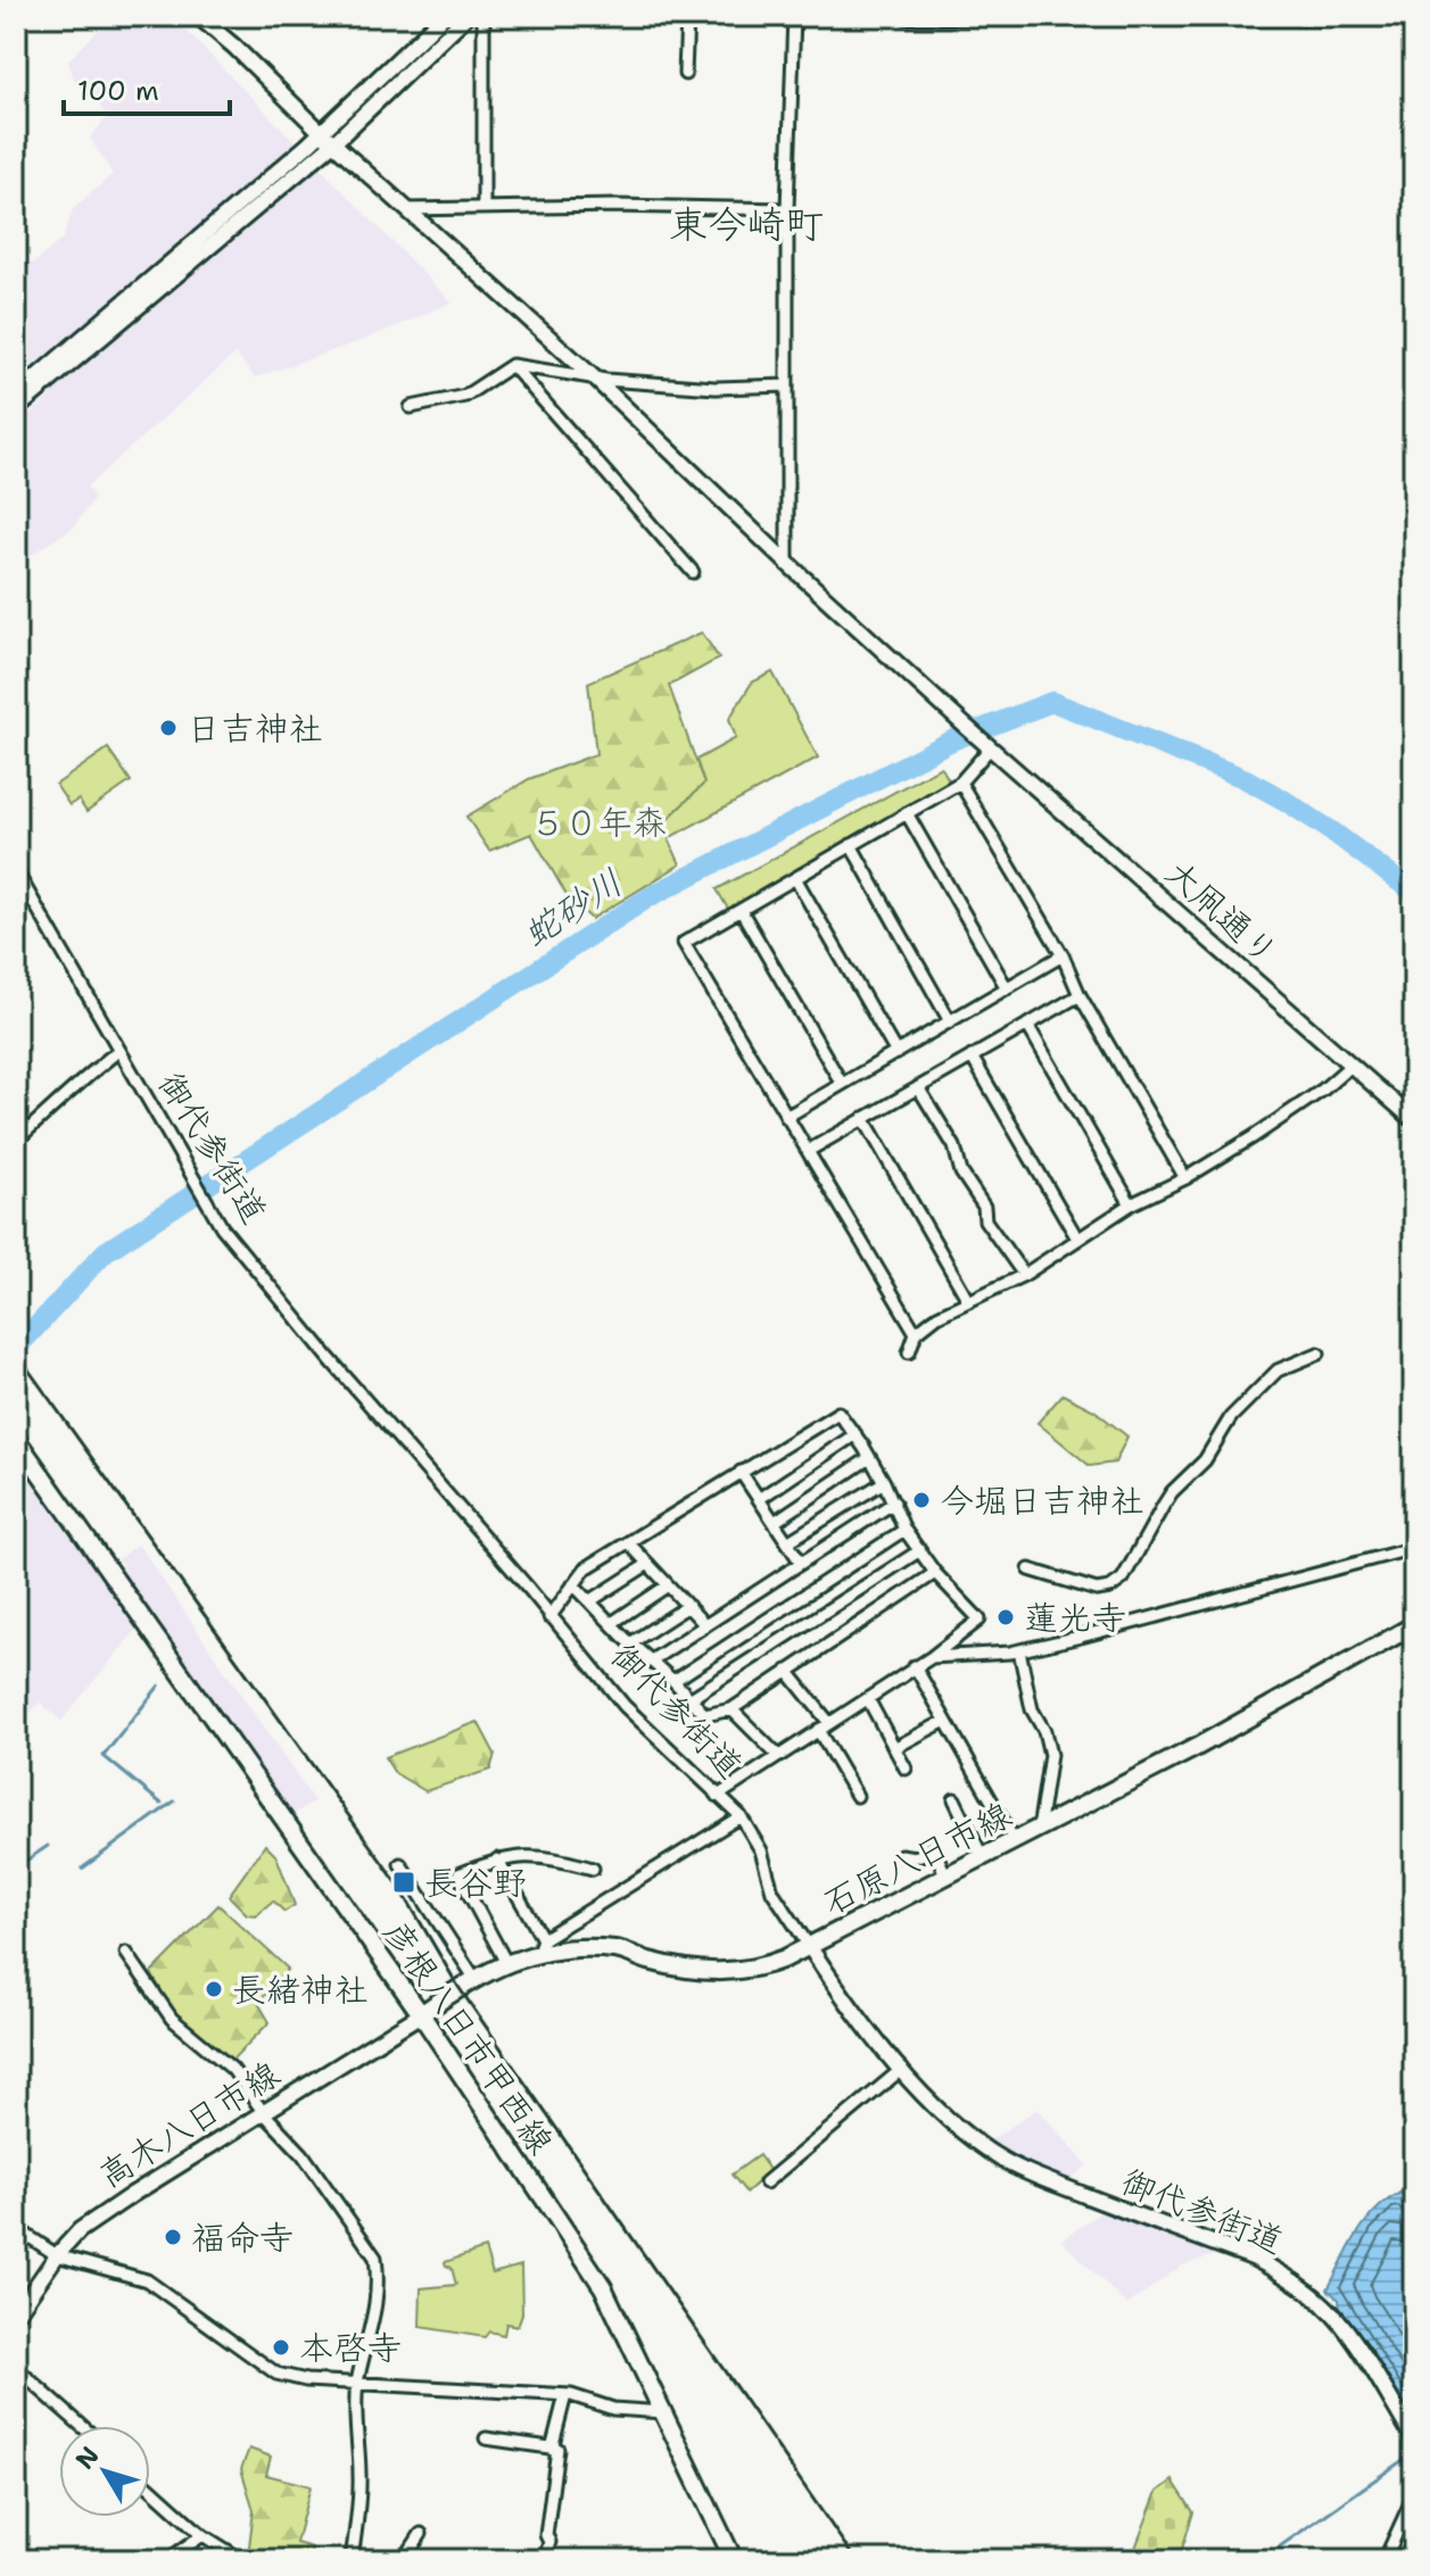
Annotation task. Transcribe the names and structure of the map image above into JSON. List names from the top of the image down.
{
  "streets": {
    "main road": ["石原八日市線", "彦根八日市甲西線"],
    "street": ["大凧通り", "御代参街道", "高木八日市線"]
  },
  "crossings": [
    ["御代参街道", "石原八日市線"],
    ["石原八日市線", "彦根八日市甲西線"],
    ["石原八日市線", "高木八日市線"],
    ["彦根八日市甲西線", "高木八日市線"]
  ],
  "districts": ["東今崎町"],
  "water": ["蛇砂川"],
  "parks": ["５０年森"],
  "places": {
    "other": [
      "日吉神社",
      "今堀日吉神社",
      "蓮光寺",
      "長緒神社",
      "福命寺",
      "本啓寺"
    ],
    "transit": ["長谷野"]
  },
  "scale_bar": "100 m",
  "north": "top left"
}
